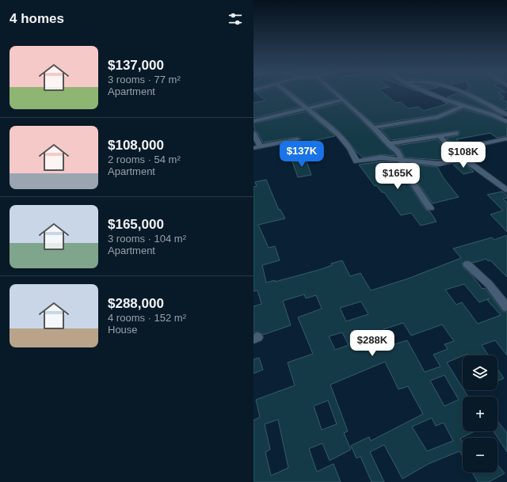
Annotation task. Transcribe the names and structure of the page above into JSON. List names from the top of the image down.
{
  "page": {
    "heading": "4 homes",
    "list": [
      {
        "name": "$137,000",
        "note": "3 rooms · 77 m² · Apartment"
      },
      {
        "name": "$108,000",
        "note": "2 rooms · 54 m² · Apartment"
      },
      {
        "name": "$165,000",
        "note": "3 rooms · 104 m² · Apartment"
      },
      {
        "name": "$288,000",
        "note": "4 rooms · 152 m² · House"
      }
    ],
    "price": [
      "$137K",
      "$108K",
      "$165K",
      "$288K"
    ],
    "map_buttons": ["+", "−"]
  }
}
